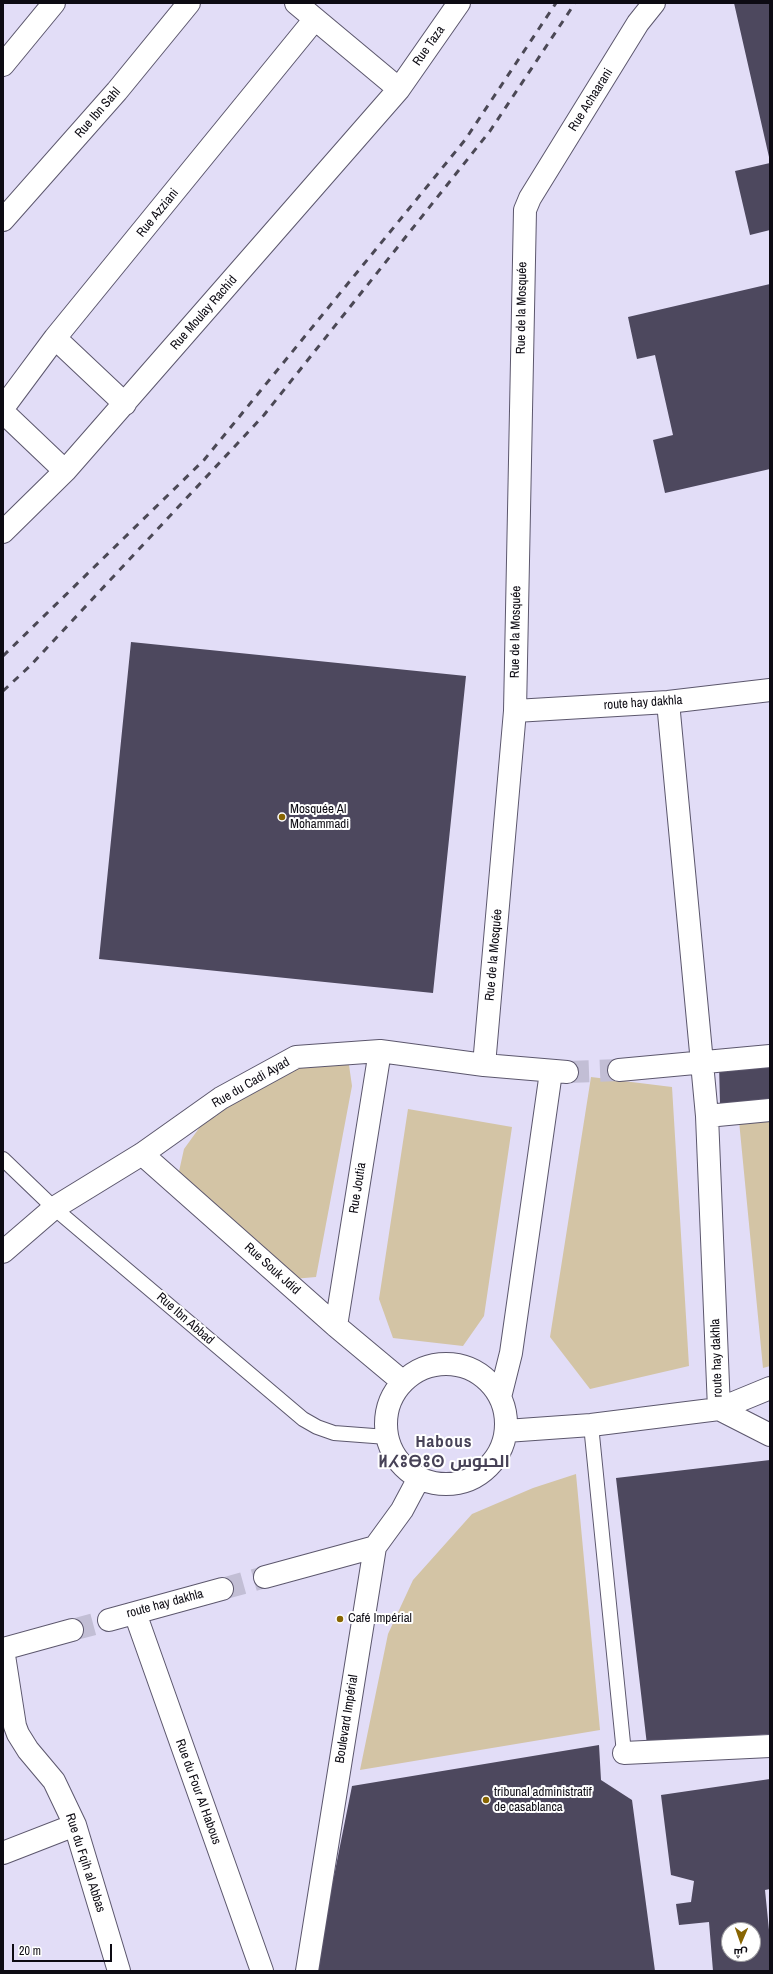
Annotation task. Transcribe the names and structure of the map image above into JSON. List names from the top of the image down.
{
  "streets": {
    "street": [
      "Rue Taza",
      "Rue Achaarani",
      "Rue Ibn Sahl",
      "Rue Azziani",
      "Rue de la Mosquée",
      "Rue Moulay Rachid",
      "route hay dakhla",
      "Rue du Cadi Ayad",
      "Rue Joutia",
      "Rue Souk Jdid",
      "Boulevard Impérial",
      "Rue du Four Al Habous",
      "Rue du Fqih al Abbas"
    ],
    "lane": ["Rue Ibn Abbad"]
  },
  "crossings": [
    ["Rue Taza", "Rue Moulay Rachid"],
    ["Rue Achaarani", "Rue de la Mosquée"],
    ["Rue de la Mosquée", "route hay dakhla"],
    ["Rue de la Mosquée", "Rue du Cadi Ayad"],
    ["route hay dakhla", "Rue du Cadi Ayad"],
    ["route hay dakhla", "Rue Souk Jdid"],
    ["route hay dakhla", "Rue Ibn Abbad"],
    ["route hay dakhla", "Boulevard Impérial"],
    ["route hay dakhla", "Rue du Four Al Habous"],
    ["Rue du Cadi Ayad", "Rue Joutia"],
    ["Rue du Cadi Ayad", "Rue Souk Jdid"],
    ["Rue du Cadi Ayad", "Rue Ibn Abbad"],
    ["Rue du Cadi Ayad", "Boulevard Impérial"],
    ["Rue Joutia", "Rue Souk Jdid"],
    ["Rue Souk Jdid", "Rue Ibn Abbad"],
    ["Rue Souk Jdid", "Boulevard Impérial"],
    ["Rue Ibn Abbad", "Boulevard Impérial"]
  ],
  "districts": ["Habous ⵍⵃⵓⴱⵓⵙ الحبوس"],
  "places": ["Mosquée Al Mohammadi", "Café Impérial", "tribunal administratif de casablanca"],
  "scale_bar": "20 m",
  "north": "bottom"
}
